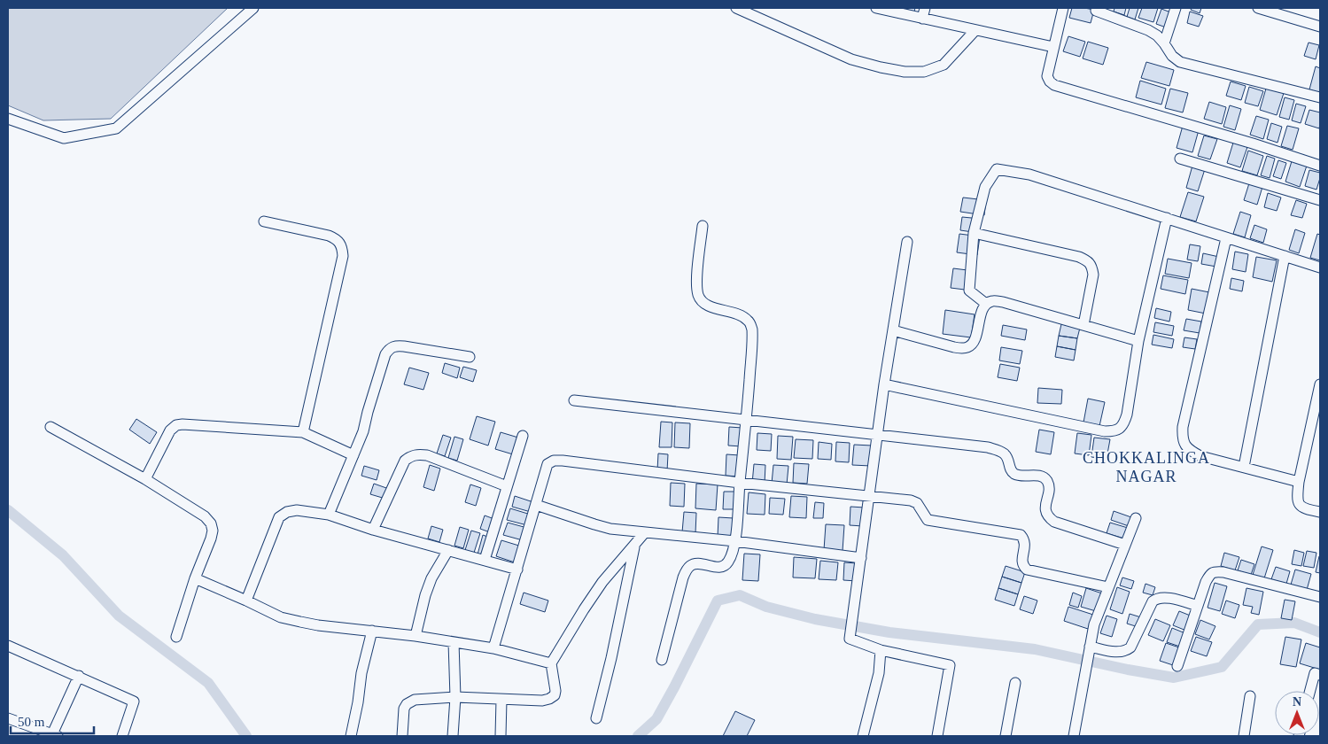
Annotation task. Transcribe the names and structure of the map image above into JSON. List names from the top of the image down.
{
  "districts": ["CHOKKALINGA NAGAR"],
  "scale_bar": "50 m",
  "north": "top"
}
